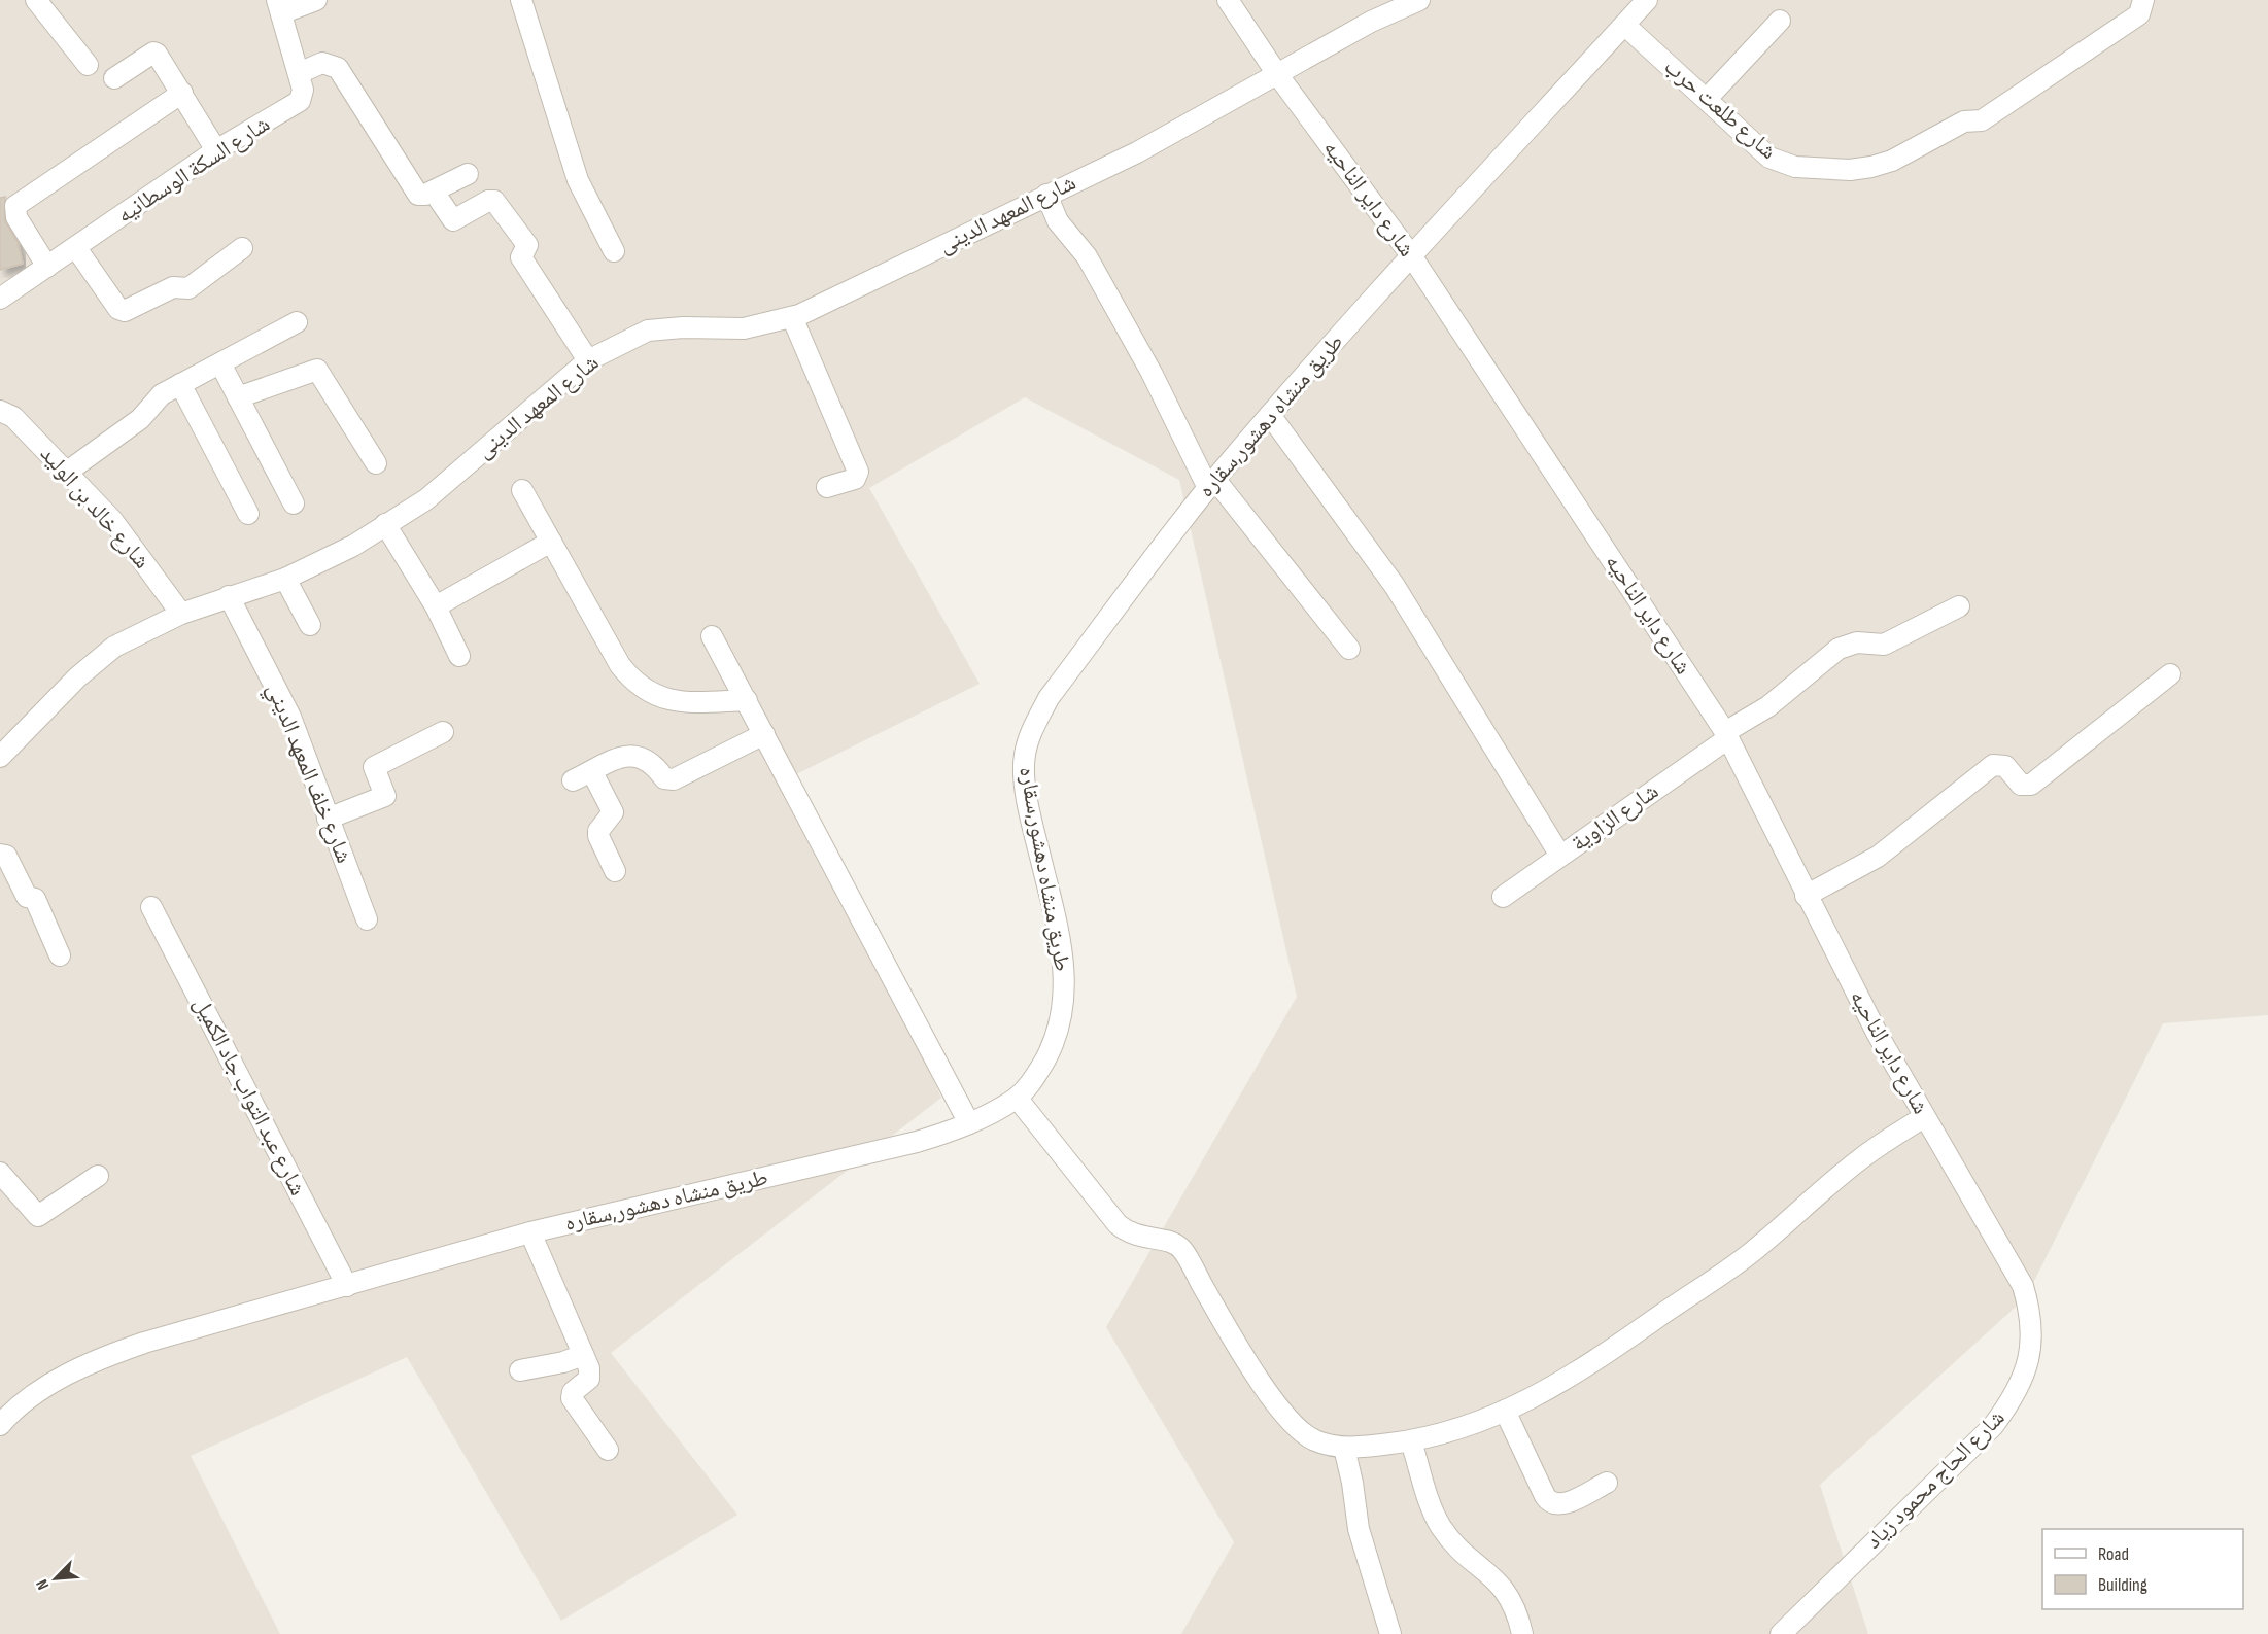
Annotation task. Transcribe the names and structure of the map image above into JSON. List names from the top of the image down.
{
  "streets": {
    "street": [
      "شارع طلعت حرب",
      "شارع السكة الوسطانيه",
      "شارع داير الناحيه",
      "شارع المعهد الدينى",
      "طريق منشاه دهشور,سقاره",
      "شارع خالد بن الوليد",
      "شارع خلف المعهد الديني",
      "شارع الزاوية",
      "شارع عبد التواب جاد الكميل",
      "شارع الحاج محمود زياد"
    ]
  },
  "crossings": [
    ["شارع طلعت حرب", "طريق منشاه دهشور,سقاره"],
    ["شارع داير الناحيه", "شارع المعهد الدينى"],
    ["شارع داير الناحيه", "طريق منشاه دهشور,سقاره"],
    ["شارع داير الناحيه", "شارع الزاوية"],
    ["شارع داير الناحيه", "شارع الحاج محمود زياد"],
    ["شارع المعهد الدينى", "شارع خالد بن الوليد"],
    ["شارع المعهد الدينى", "شارع خلف المعهد الديني"],
    ["طريق منشاه دهشور,سقاره", "شارع عبد التواب جاد الكميل"]
  ],
  "legend": ["Road", "Building"],
  "north": "bottom left"
}
